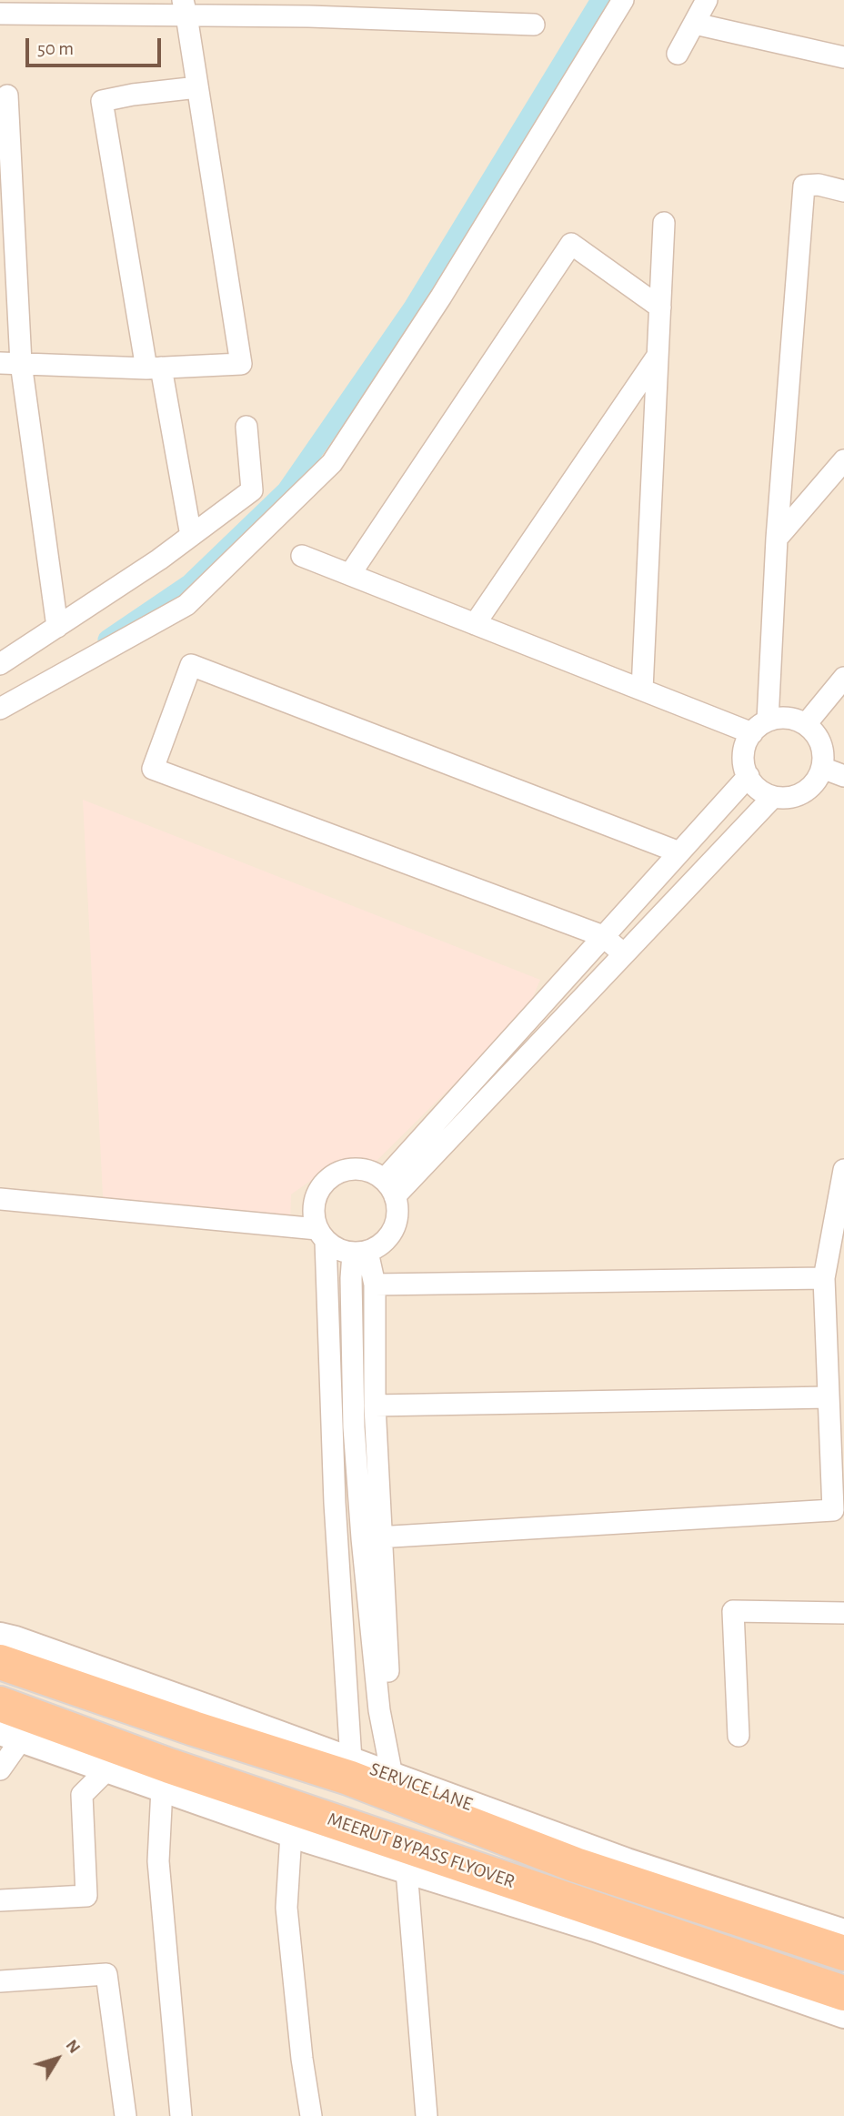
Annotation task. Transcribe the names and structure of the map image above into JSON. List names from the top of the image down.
{
  "streets": {
    "highway": ["MEERUT BYPASS FLYOVER"],
    "street": ["SERVICE LANE"]
  },
  "crossings": [
    ["SERVICE LANE", "MEERUT BYPASS FLYOVER"]
  ],
  "scale_bar": "50 m",
  "north": "top right"
}
